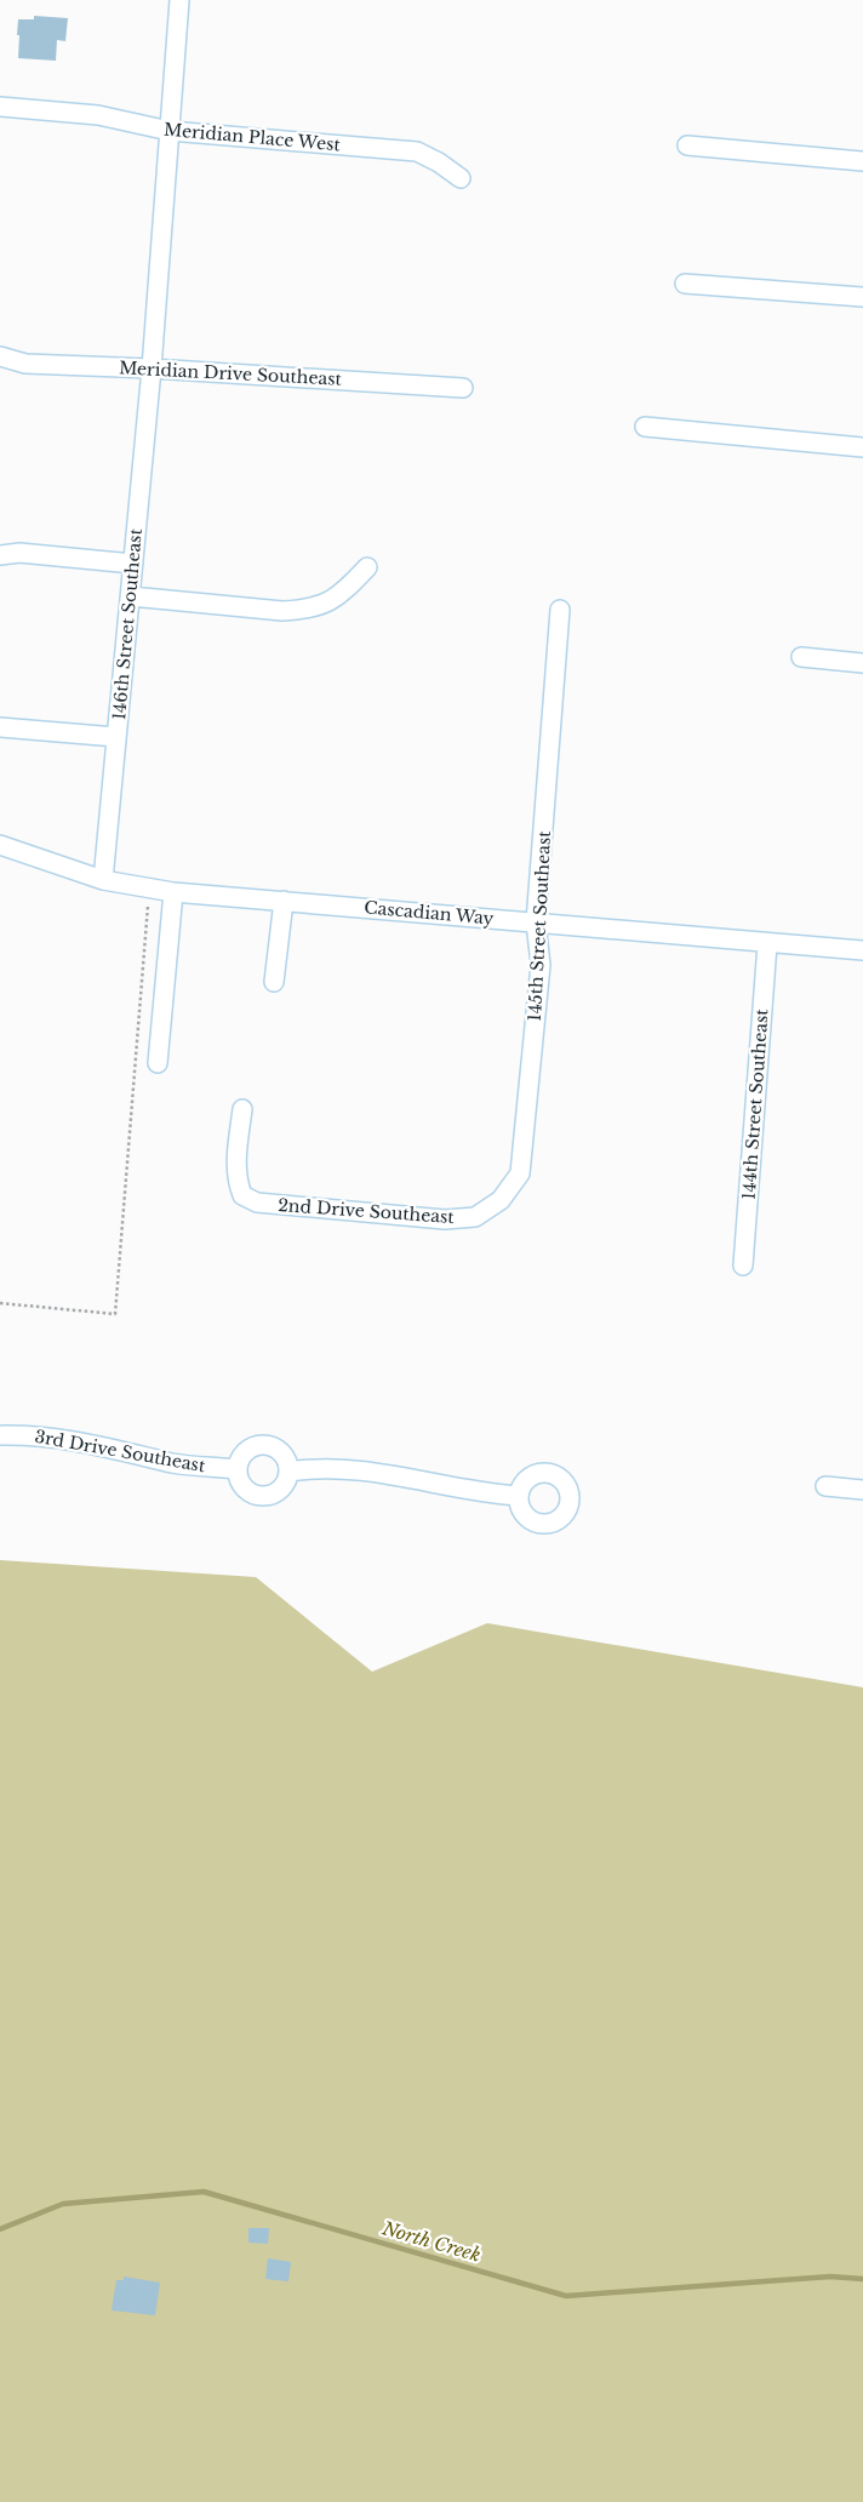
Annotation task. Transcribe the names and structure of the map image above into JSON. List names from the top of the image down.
{
  "streets": {
    "street": [
      "Meridian Place West",
      "Meridian Drive Southeast",
      "146th Street Southeast",
      "Cascadian Way",
      "145th Street Southeast",
      "144th Street Southeast",
      "2nd Drive Southeast",
      "3rd Drive Southeast"
    ]
  },
  "crossings": [
    ["Meridian Place West", "146th Street Southeast"],
    ["Meridian Drive Southeast", "146th Street Southeast"],
    ["146th Street Southeast", "Cascadian Way"],
    ["Cascadian Way", "145th Street Southeast"],
    ["Cascadian Way", "144th Street Southeast"],
    ["145th Street Southeast", "2nd Drive Southeast"]
  ],
  "water": ["North Creek"]
}
